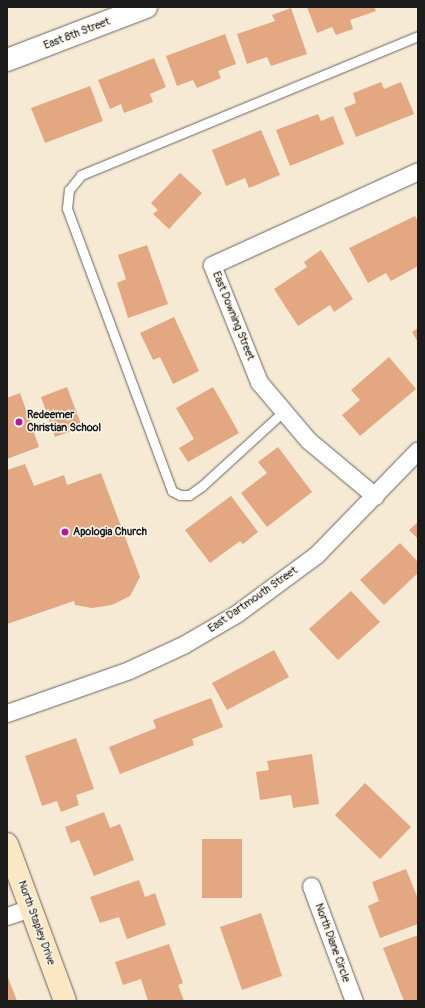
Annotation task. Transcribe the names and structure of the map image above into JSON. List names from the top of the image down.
{
  "streets": {
    "main road": ["North Stapley Drive"],
    "street": [
      "East 8th Street",
      "East Downing Street",
      "East Dartmouth Street",
      "North Diane Circle"
    ]
  },
  "crossings": [
    ["East Downing Street", "East Dartmouth Street"]
  ],
  "places": ["Redeemer Christian School", "Apologia Church"]
}
